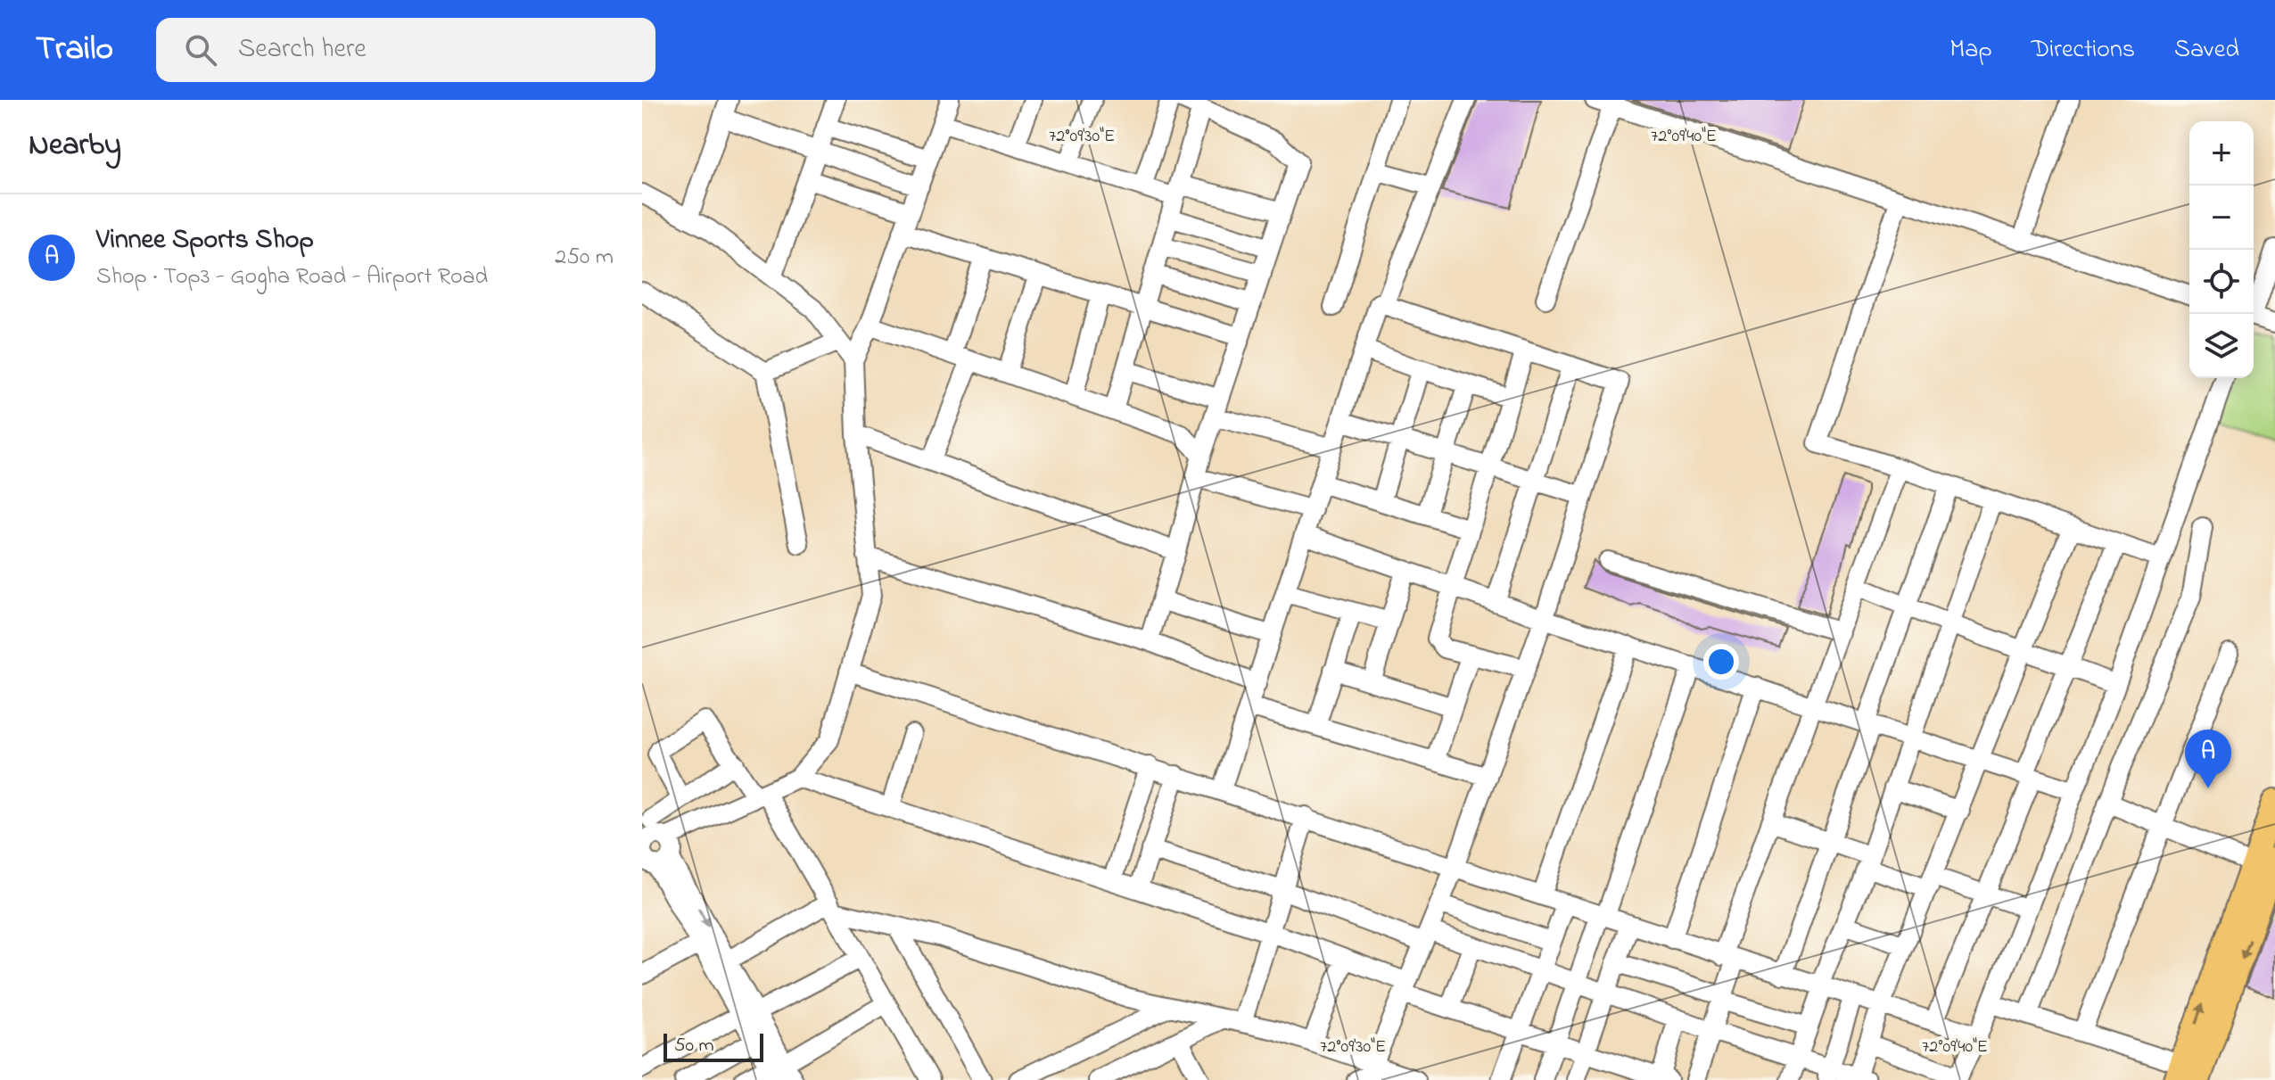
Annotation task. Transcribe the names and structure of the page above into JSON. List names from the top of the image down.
{
  "scale_bar": "50 m",
  "page": {
    "header": "Trailo",
    "search": "Search here",
    "nav": ["Map", "Directions", "Saved"],
    "heading": "Nearby",
    "map_buttons": ["+", "−"],
    "list": [
      {
        "mark": "A",
        "name": "Vinnee Sports Shop",
        "note": "Shop · Top3 - Gogha Road - Airport Road",
        "value": "250 m"
      }
    ],
    "pins": "A",
    "scale": "50 m"
  },
  "coordinates": ["72°09'30\"E", "72°09'40\"E"]
}
